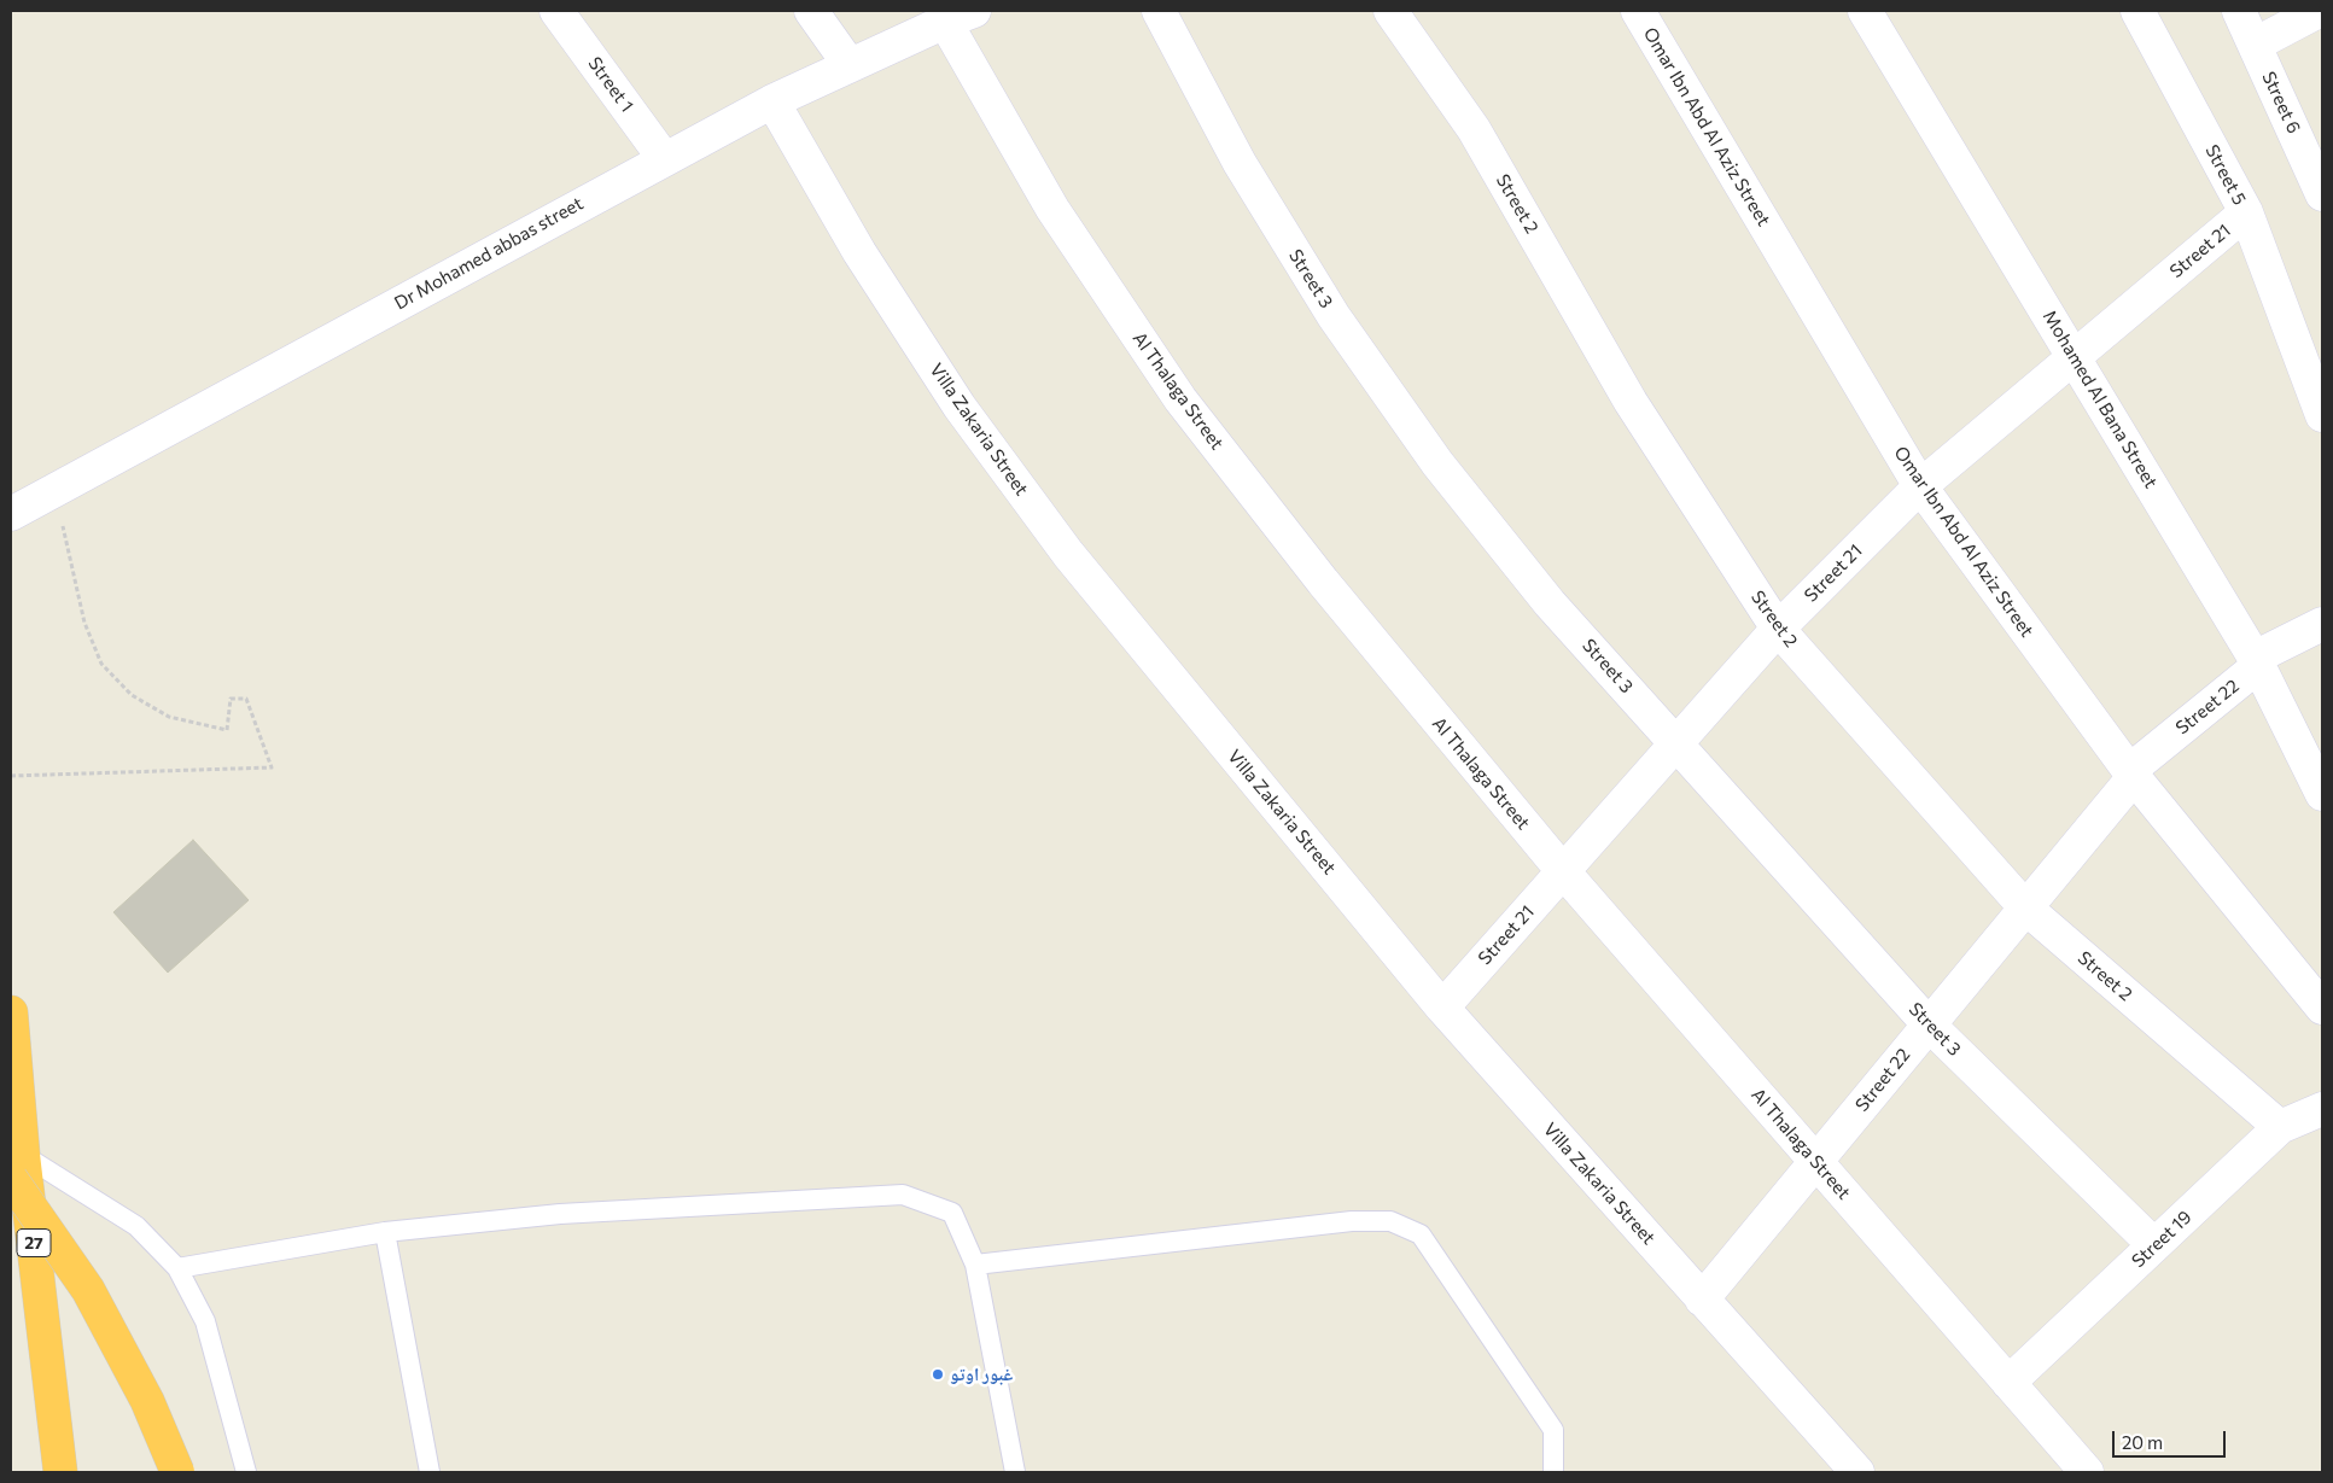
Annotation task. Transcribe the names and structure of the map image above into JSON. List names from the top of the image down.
{
  "streets": {
    "highway": ["27"],
    "street": [
      "Street 1",
      "Street 6",
      "Omar Ibn Abd Al Aziz Street",
      "Street 5",
      "Street 2",
      "Street 21",
      "Dr Mohamed abbas street",
      "Street 3",
      "Al Thalaga Street",
      "Mohamed Al Bana Street",
      "Villa Zakaria Street",
      "Street 22",
      "Street 19"
    ]
  },
  "crossings": [
    ["Street 1", "Dr Mohamed abbas street"],
    ["Omar Ibn Abd Al Aziz Street", "Street 21"],
    ["Omar Ibn Abd Al Aziz Street", "Street 22"],
    ["Street 5", "Street 21"],
    ["Street 2", "Street 21"],
    ["Street 2", "Street 22"],
    ["Street 2", "Street 19"],
    ["Street 21", "Street 3"],
    ["Street 21", "Al Thalaga Street"],
    ["Street 21", "Mohamed Al Bana Street"],
    ["Street 21", "Villa Zakaria Street"],
    ["Dr Mohamed abbas street", "Al Thalaga Street"],
    ["Dr Mohamed abbas street", "Villa Zakaria Street"],
    ["Street 3", "Street 22"],
    ["Street 3", "Street 19"],
    ["Al Thalaga Street", "Street 22"],
    ["Al Thalaga Street", "Street 19"],
    ["Mohamed Al Bana Street", "Street 22"],
    ["Villa Zakaria Street", "Street 22"]
  ],
  "places": ["غبور اوتو"],
  "scale_bar": "20 m"
}
